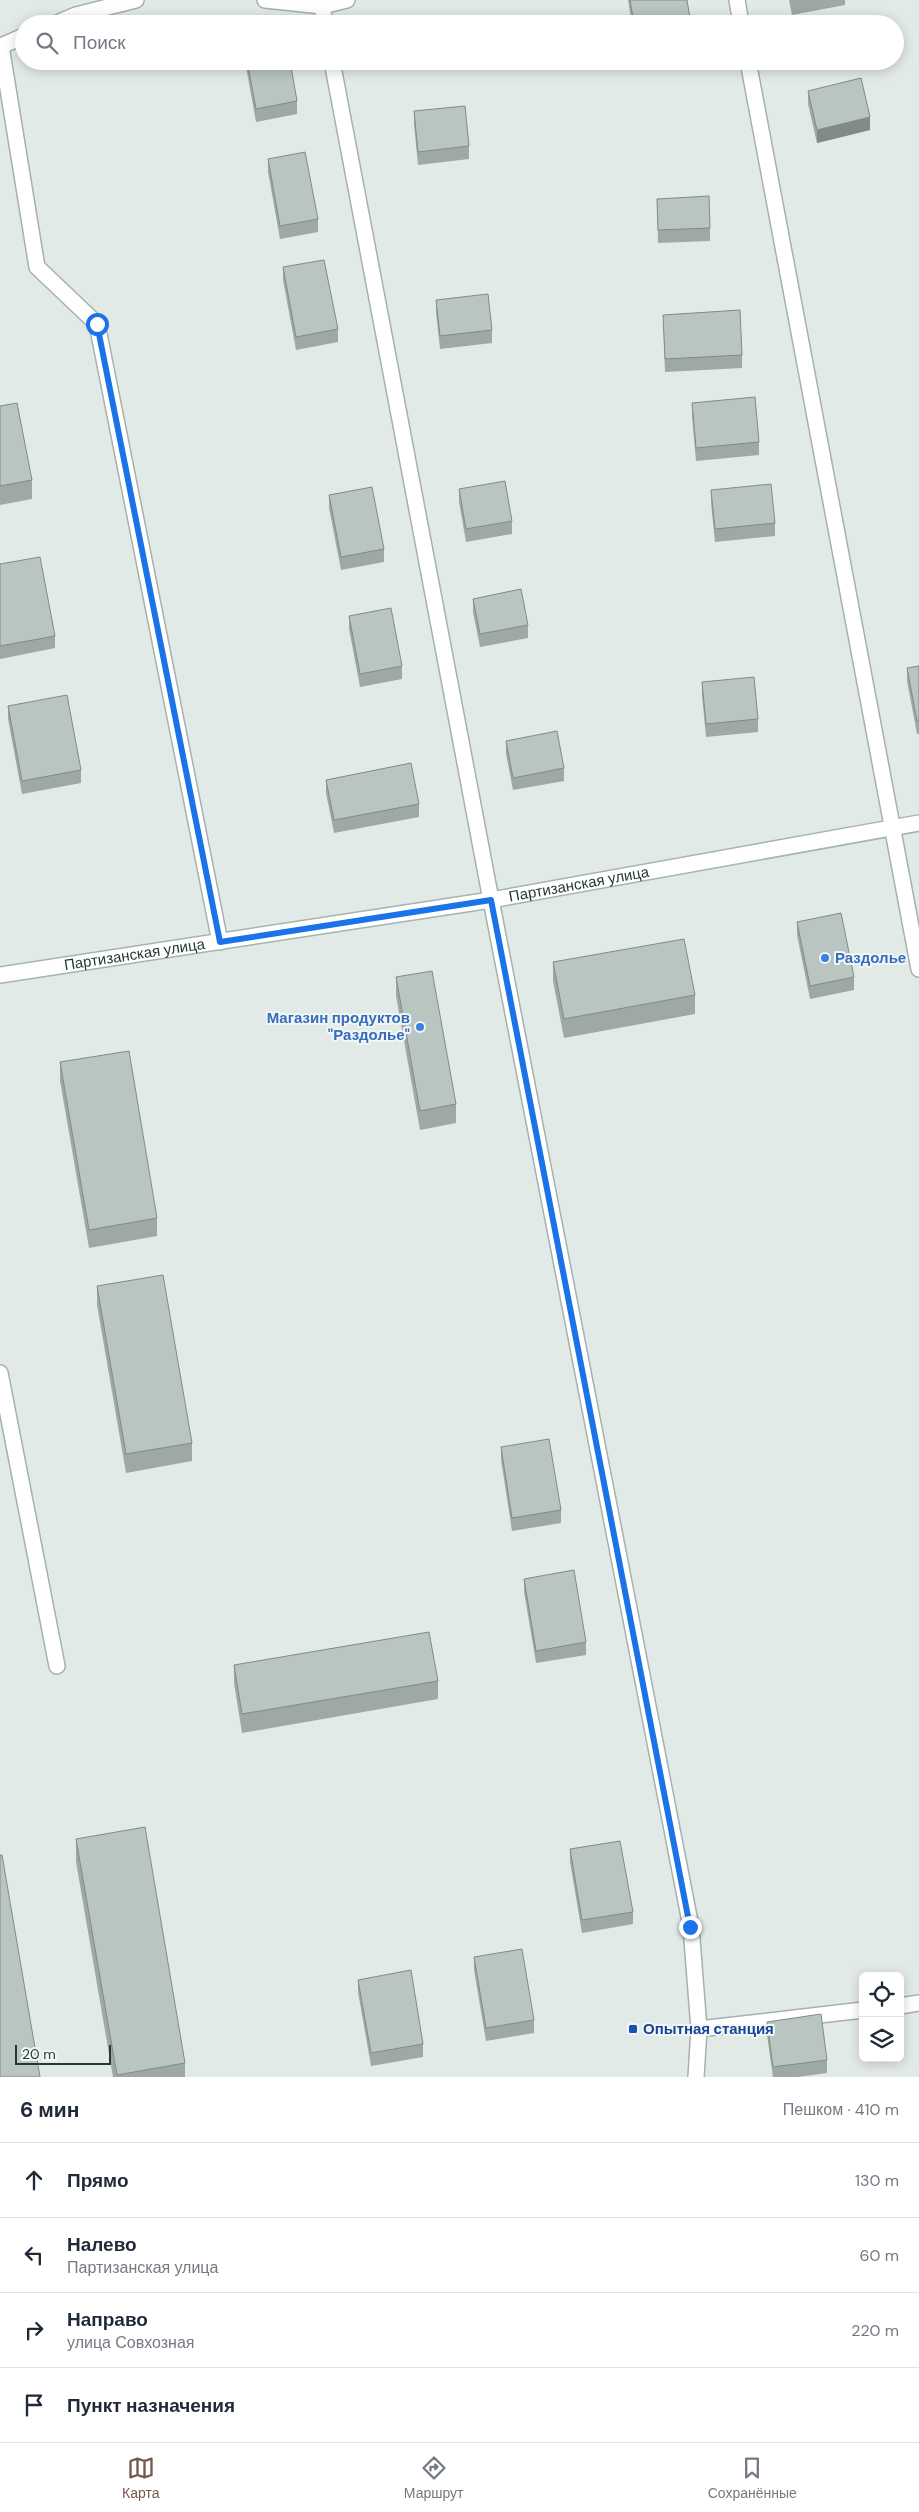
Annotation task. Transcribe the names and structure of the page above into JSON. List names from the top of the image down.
{
  "streets": {
    "street": ["Партизанская улица"]
  },
  "places": {
    "other": ["Раздолье", "Магазин продуктов \"Раздолье\""],
    "transit": ["Опытная станция"]
  },
  "scale_bar": "20 m",
  "page": {
    "search": "Поиск",
    "scale": "20 m",
    "heading": ["6 мин", "Пешком · 410 m"],
    "list": [
      ["Прямо", "130 m"],
      ["Налево", "Партизанская улица", "60 m"],
      ["Направо", "улица Совхозная", "220 m"],
      "Пункт назначения"
    ],
    "nav": ["Карта", "Маршрут", "Сохранённые"]
  }
}
